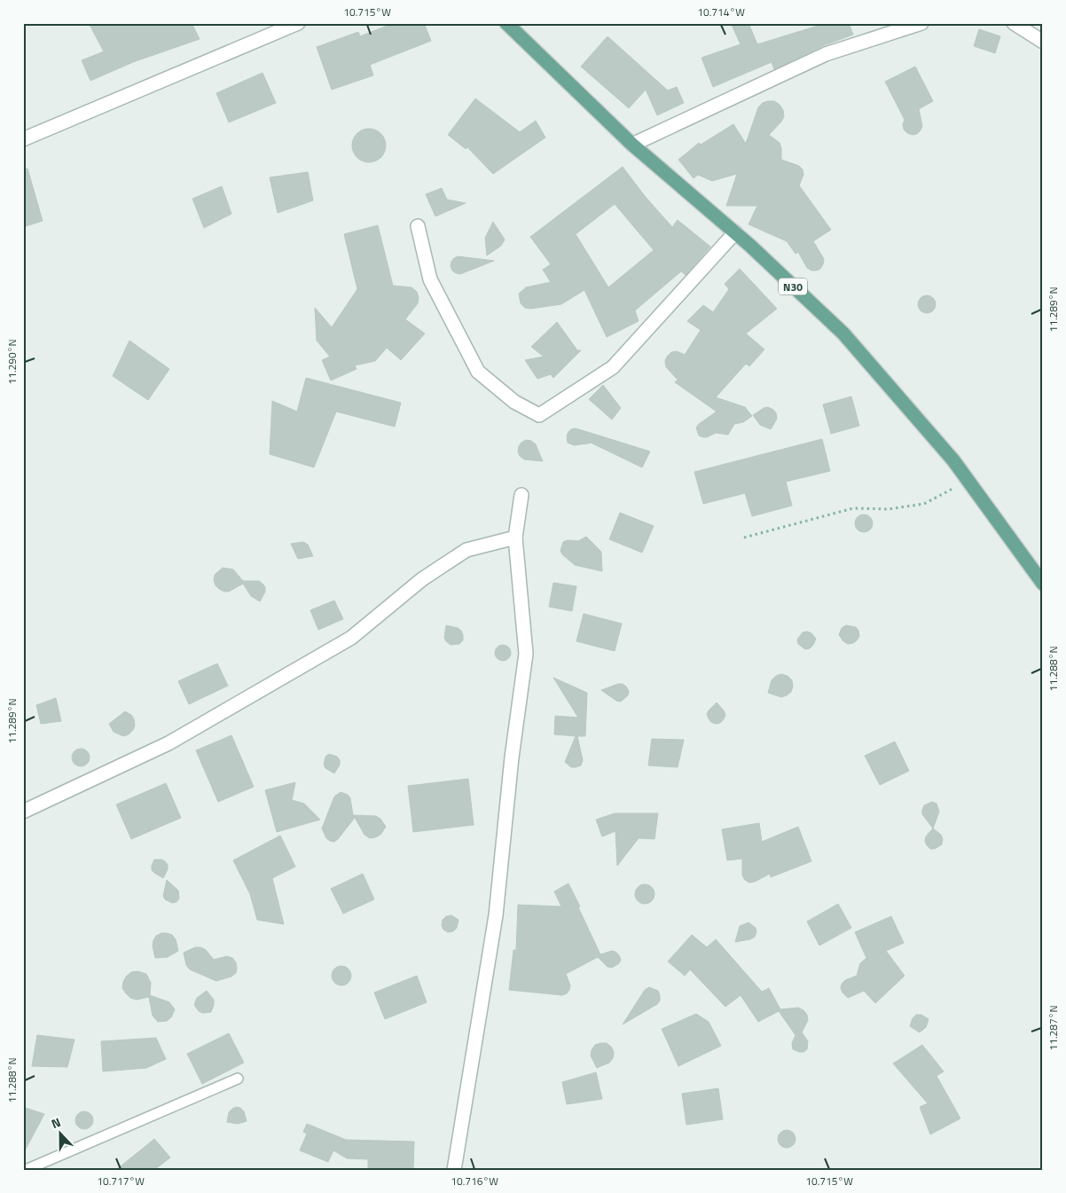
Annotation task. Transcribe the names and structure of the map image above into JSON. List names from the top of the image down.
{
  "streets": {
    "main road": ["N30"]
  },
  "north": "top",
  "coordinates": [
    "10.715°W",
    "10.714°W",
    "11.289°N",
    "11.290°N",
    "11.288°N",
    "11.287°N",
    "10.717°W",
    "10.716°W"
  ]
}
